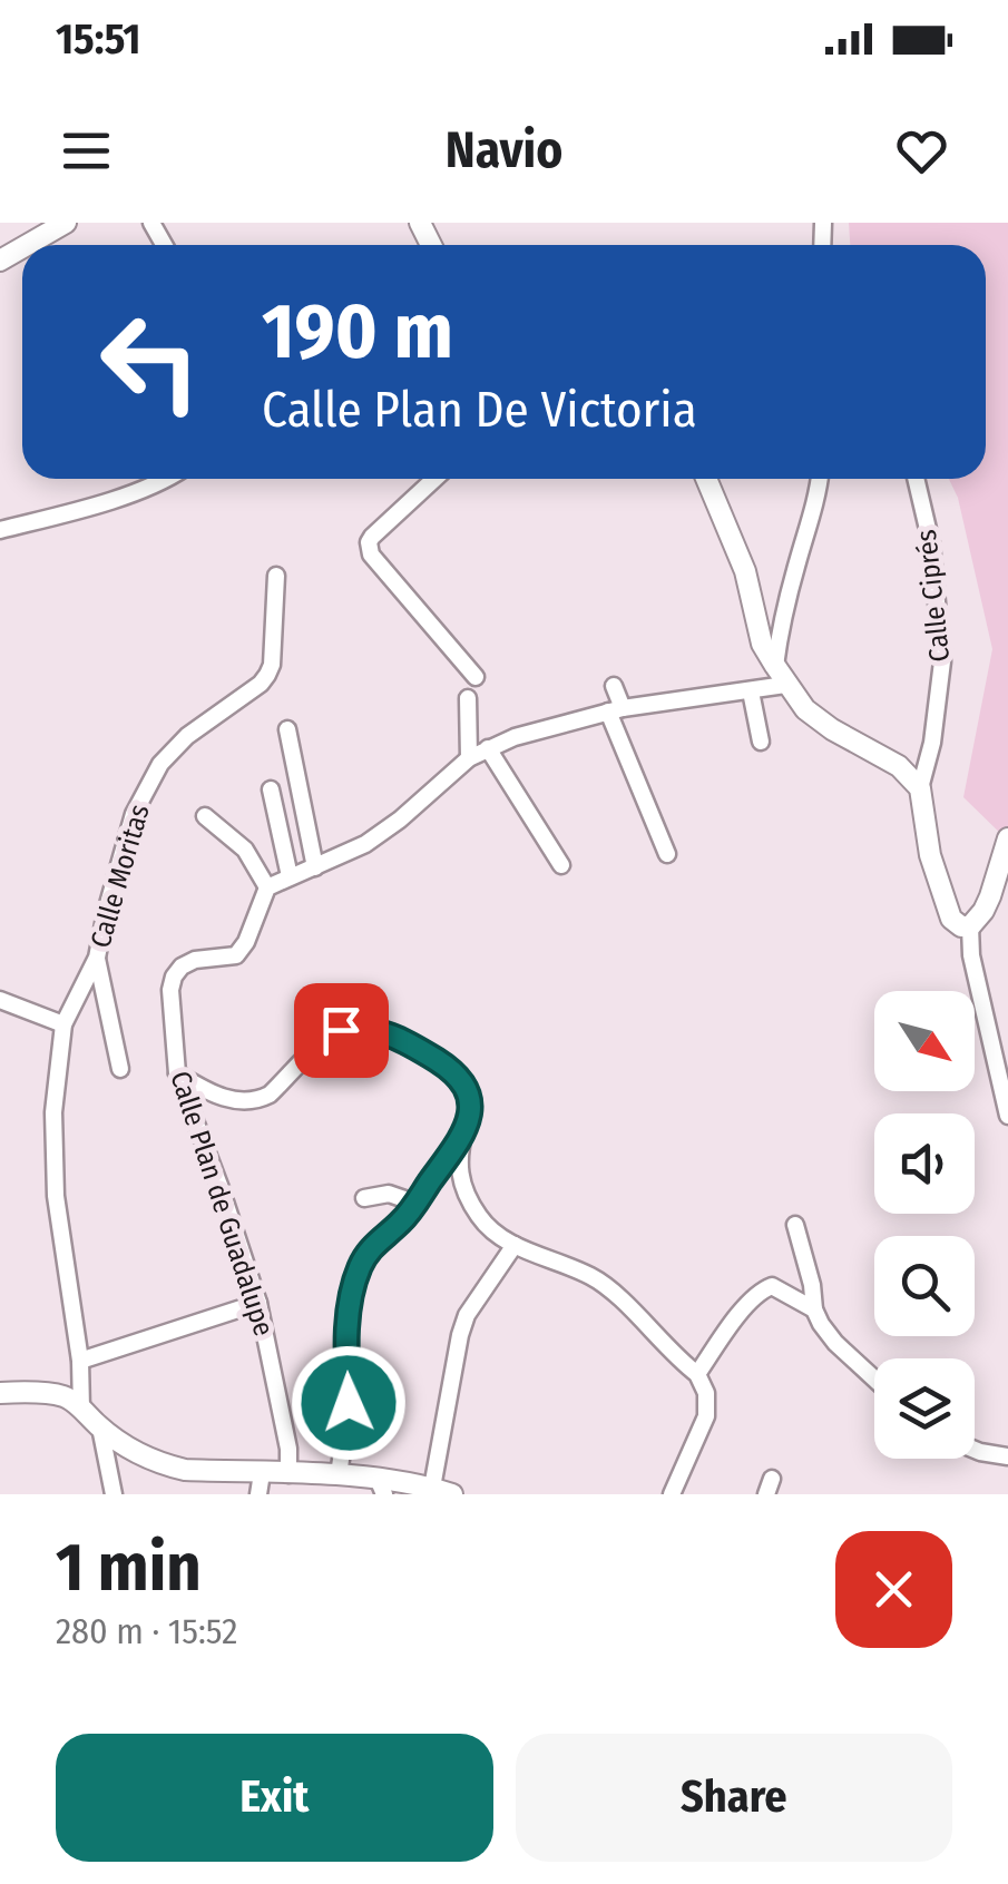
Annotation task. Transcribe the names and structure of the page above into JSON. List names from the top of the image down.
{
  "streets": {
    "street": ["Calle Ciprés", "Calle Moritas", "Calle Plan de Guadalupe"]
  },
  "north": "bottom right",
  "page": {
    "status": "15:51",
    "header": "Navio",
    "turn": ["190 m", "Calle Plan De Victoria"],
    "heading": ["1 min", "280 m · 15:52"],
    "buttons": ["Exit", "Share"]
  }
}
